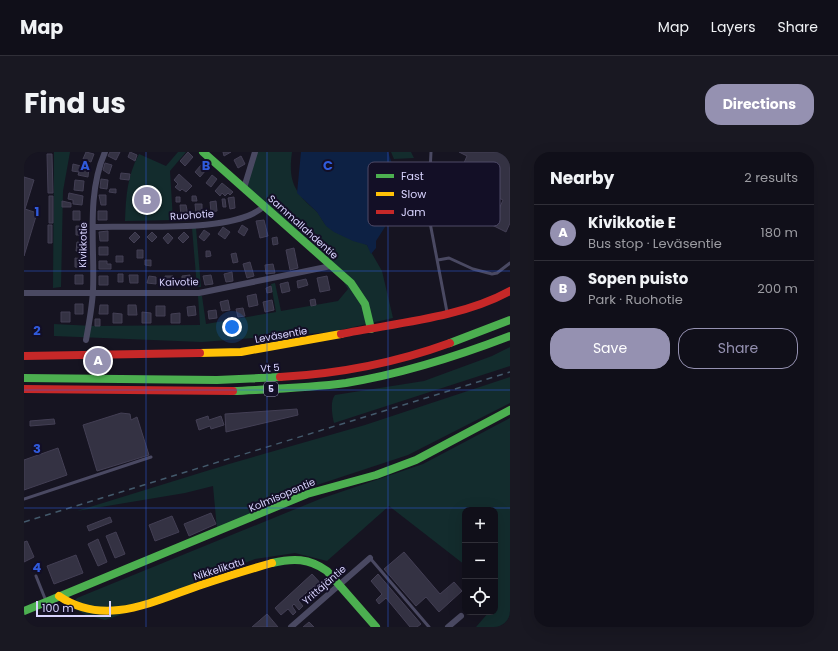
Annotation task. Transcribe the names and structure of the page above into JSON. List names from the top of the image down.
{
  "streets": {
    "main road": [
      "Sammallahdentie",
      "Leväsentie",
      "Vt 5",
      "5",
      "Kolmisopentie",
      "Nikkelikatu"
    ],
    "street": [
      "Ruohotie",
      "Kivikkotie",
      "Kaivotie",
      "Yrittäjäntie"
    ]
  },
  "crossings": [
    ["Ruohotie", "Sammallahdentie"],
    ["Ruohotie", "Kivikkotie"],
    ["Sammallahdentie", "Kaivotie"],
    ["Sammallahdentie", "Leväsentie"],
    ["Kivikkotie", "Kaivotie"],
    ["Nikkelikatu", "Yrittäjäntie"]
  ],
  "legend": ["Fast", "Slow", "Jam"],
  "scale_bar": "100 m",
  "page": {
    "header": "Map",
    "nav": ["Map", "Layers", "Share"],
    "title": "Find us",
    "buttons": [
      "Directions",
      ["Save", "Share"]
    ],
    "heading": ["Nearby", "2 results"],
    "pins": ["B", "A"],
    "list": [
      {
        "mark": "A",
        "name": "Kivikkotie E",
        "note": "Bus stop · Leväsentie",
        "value": "180 m"
      },
      {
        "mark": "B",
        "name": "Sopen puisto",
        "note": "Park · Ruohotie",
        "value": "200 m"
      }
    ],
    "map_buttons": ["+", "−"],
    "scale": "100 m"
  },
  "grid": {
    "columns": ["A", "B", "C"],
    "rows": [
      "1",
      "2",
      "3",
      "4"
    ]
  }
}
